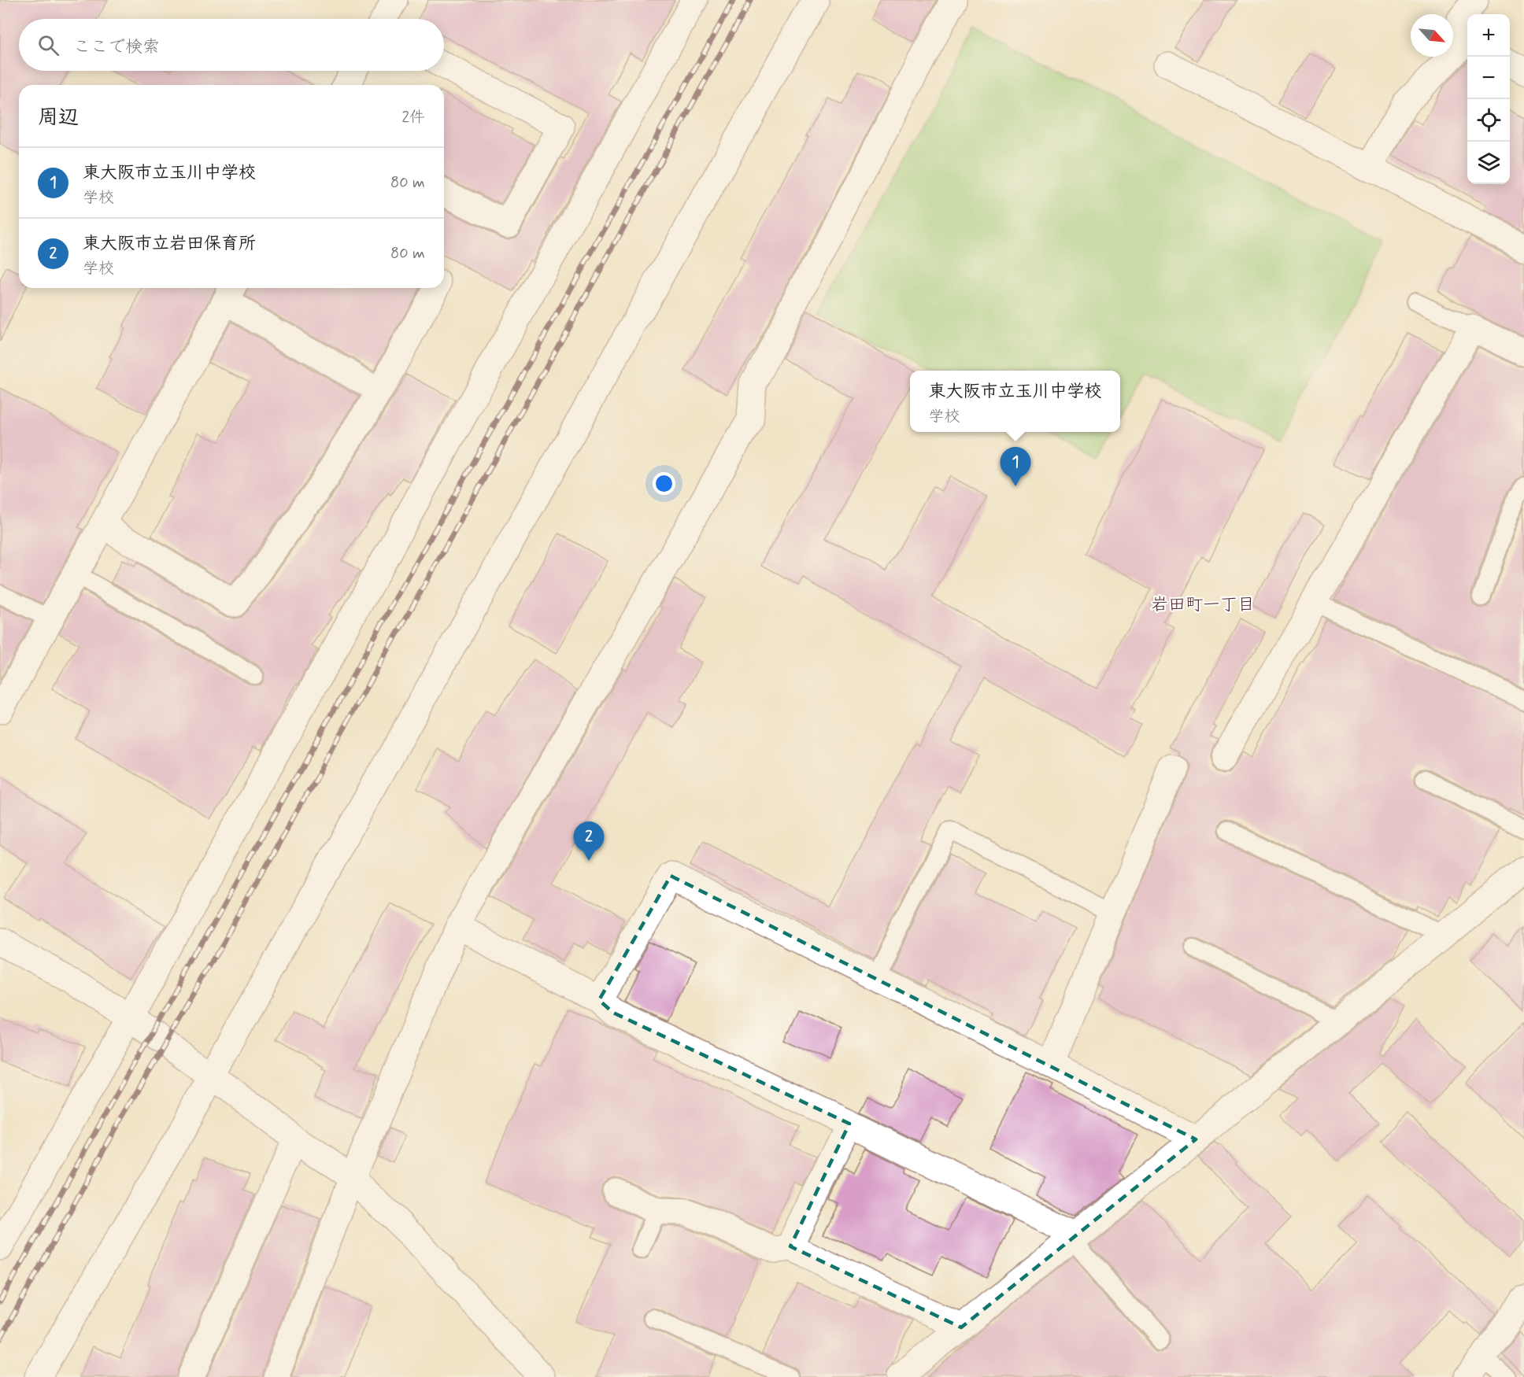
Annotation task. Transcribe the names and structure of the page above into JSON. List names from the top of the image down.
{
  "districts": ["岩田町一丁目"],
  "north": "bottom right",
  "page": {
    "map_buttons": ["+", "−"],
    "search": "ここで検索",
    "heading": ["周辺", "2件"],
    "list": [
      {
        "mark": "1",
        "name": "東大阪市立玉川中学校",
        "note": "学校",
        "value": "80 m"
      },
      {
        "mark": "2",
        "name": "東大阪市立岩田保育所",
        "note": "学校",
        "value": "80 m"
      }
    ],
    "popup": ["東大阪市立玉川中学校", "学校"],
    "pins": ["1", "2"]
  }
}
